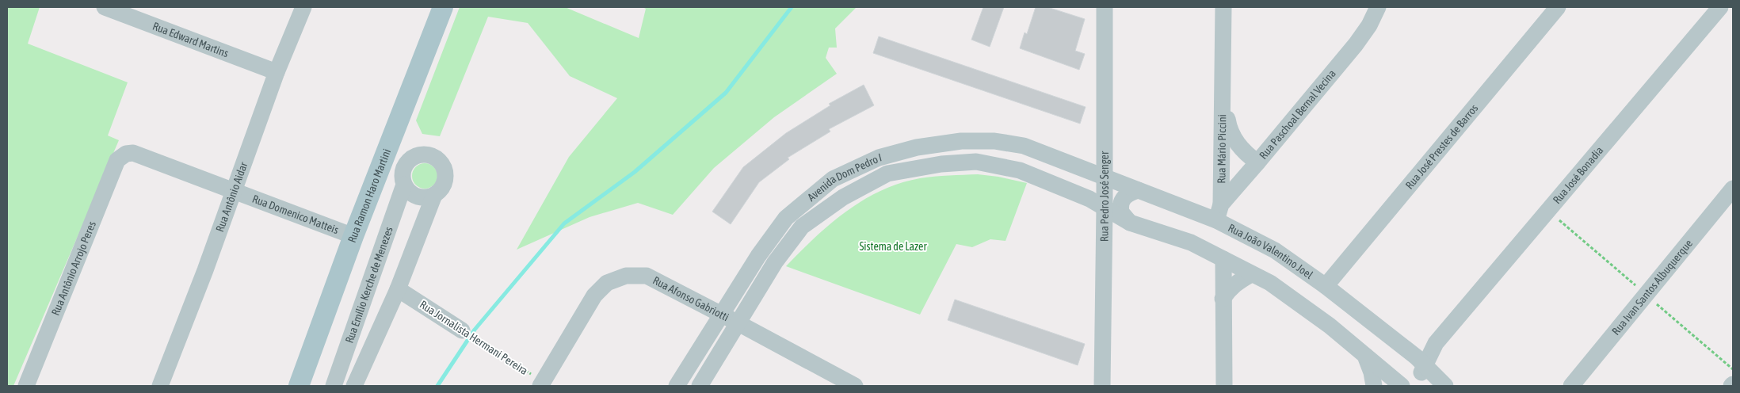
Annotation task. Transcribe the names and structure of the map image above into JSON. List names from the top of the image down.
{
  "streets": {
    "main road": ["Rua Ramon Haro Martini"],
    "street": [
      "Rua Edward Martins",
      "Rua Paschoal Bernal Vecina",
      "Rua José Prestes de Barros",
      "Rua Mário Piccini",
      "Rua José Bonadia",
      "Avenida Dom Pedro I",
      "Rua Antônio Aidar",
      "Rua Pedro José Senger",
      "Rua Domenico Matteis",
      "Rua João Valentino Joel",
      "Rua Antônio Arrojo Peres",
      "Rua Emílio Kerche de Menezes",
      "Rua Ivan Santos Albuquerque",
      "Rua Afonso Gabriotti",
      "Rua Jornalista Hermani Pereira"
    ]
  },
  "crossings": [
    ["Rua Edward Martins", "Rua Antônio Aidar"],
    ["Rua Paschoal Bernal Vecina", "Rua Mário Piccini"],
    ["Rua Paschoal Bernal Vecina", "Rua João Valentino Joel"],
    ["Rua José Prestes de Barros", "Rua João Valentino Joel"],
    ["Rua Mário Piccini", "Rua João Valentino Joel"],
    ["Rua José Bonadia", "Rua João Valentino Joel"],
    ["Avenida Dom Pedro I", "Rua Pedro José Senger"],
    ["Avenida Dom Pedro I", "Rua João Valentino Joel"],
    ["Avenida Dom Pedro I", "Rua Afonso Gabriotti"],
    ["Rua Ramon Haro Martini", "Rua Domenico Matteis"],
    ["Rua Antônio Aidar", "Rua Domenico Matteis"],
    ["Rua Pedro José Senger", "Rua João Valentino Joel"],
    ["Rua Domenico Matteis", "Rua Antônio Arrojo Peres"],
    ["Rua Emílio Kerche de Menezes", "Rua Jornalista Hermani Pereira"],
    ["Rua Afonso Gabriotti", "Rua Jornalista Hermani Pereira"]
  ],
  "parks": ["Sistema de Lazer"]
}
